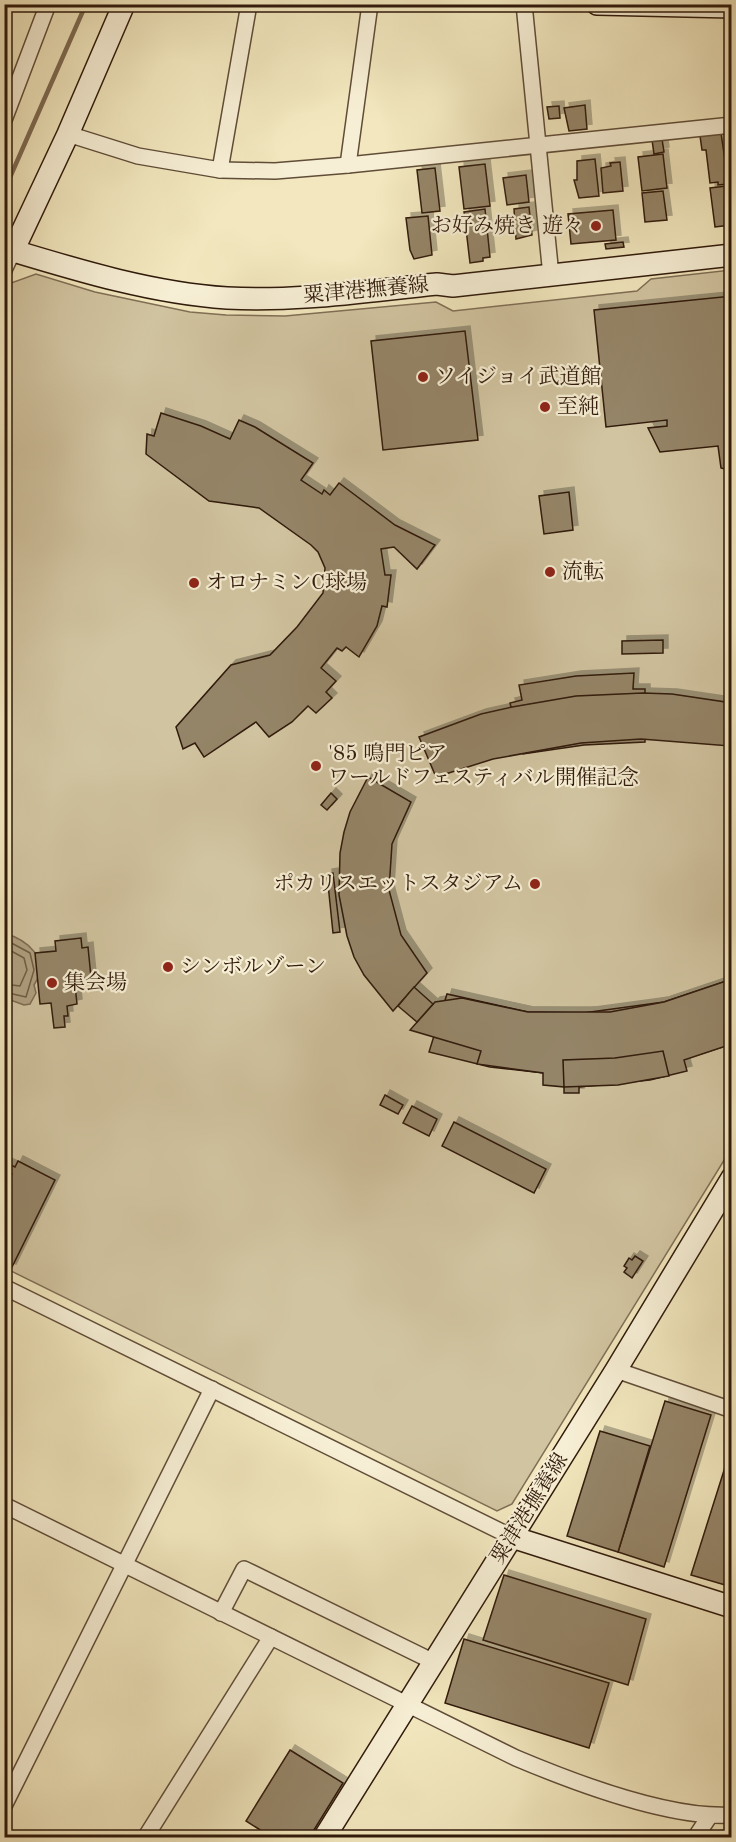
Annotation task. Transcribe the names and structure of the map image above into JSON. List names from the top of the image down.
{
  "streets": {
    "main road": ["粟津港撫養線"]
  },
  "places": [
    "お好み焼き 遊々",
    "ソイジョイ武道館",
    "至純",
    "流転",
    "オロナミンC球場",
    "'85 鳴門ピア ワールドフェスティバル開催記念",
    "ポカリスエットスタジアム",
    "シンボルゾーン",
    "集会場"
  ]
}
